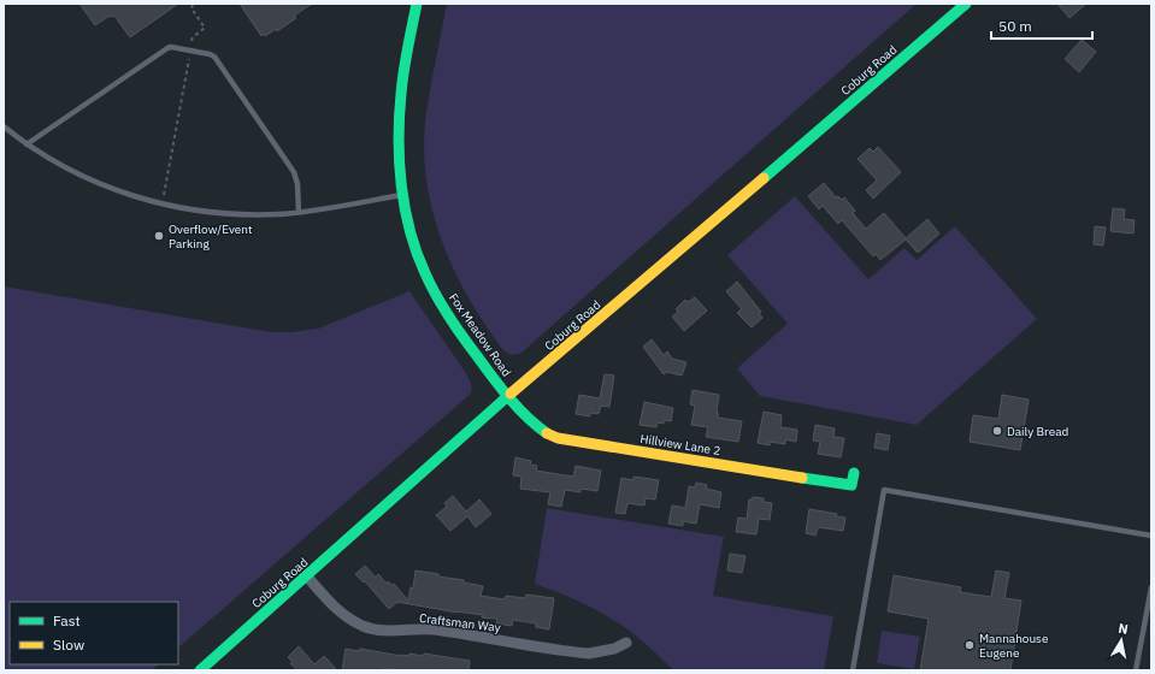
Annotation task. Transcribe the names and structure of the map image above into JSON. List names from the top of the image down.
{
  "streets": {
    "main road": ["Coburg Road", "Fox Meadow Road", "Hillview Lane 2"],
    "street": ["Craftsman Way"]
  },
  "crossings": [
    ["Coburg Road", "Fox Meadow Road"],
    ["Coburg Road", "Hillview Lane 2"],
    ["Coburg Road", "Craftsman Way"],
    ["Fox Meadow Road", "Hillview Lane 2"]
  ],
  "places": ["Overflow/Event Parking", "Daily Bread", "Mannahouse Eugene"],
  "legend": ["Fast", "Slow"],
  "scale_bar": "50 m",
  "north": "top"
}
